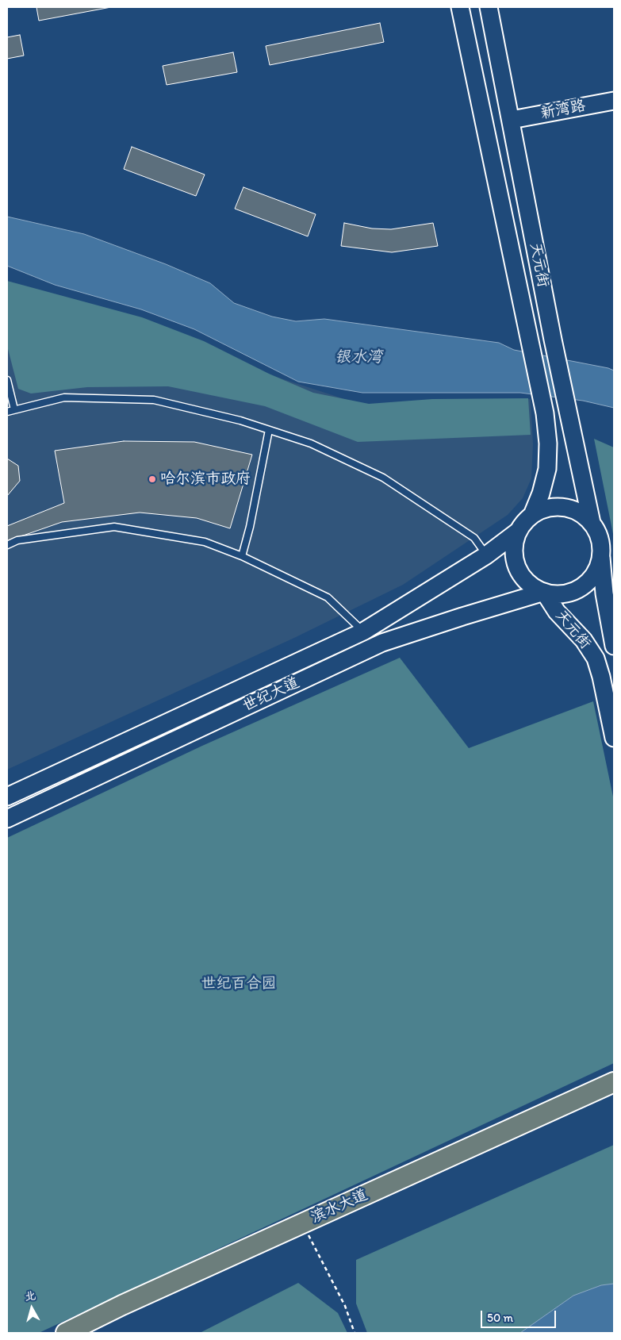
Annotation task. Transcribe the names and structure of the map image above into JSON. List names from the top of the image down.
{
  "streets": {
    "main road": [
      "新湾路",
      "天元街",
      "世纪大道",
      "滨水大道"
    ]
  },
  "crossings": [
    ["新湾路", "天元街"],
    ["天元街", "世纪大道"]
  ],
  "water": ["银水湾"],
  "parks": ["世纪百合园"],
  "places": ["哈尔滨市政府"],
  "scale_bar": "50 m",
  "north": "top"
}
